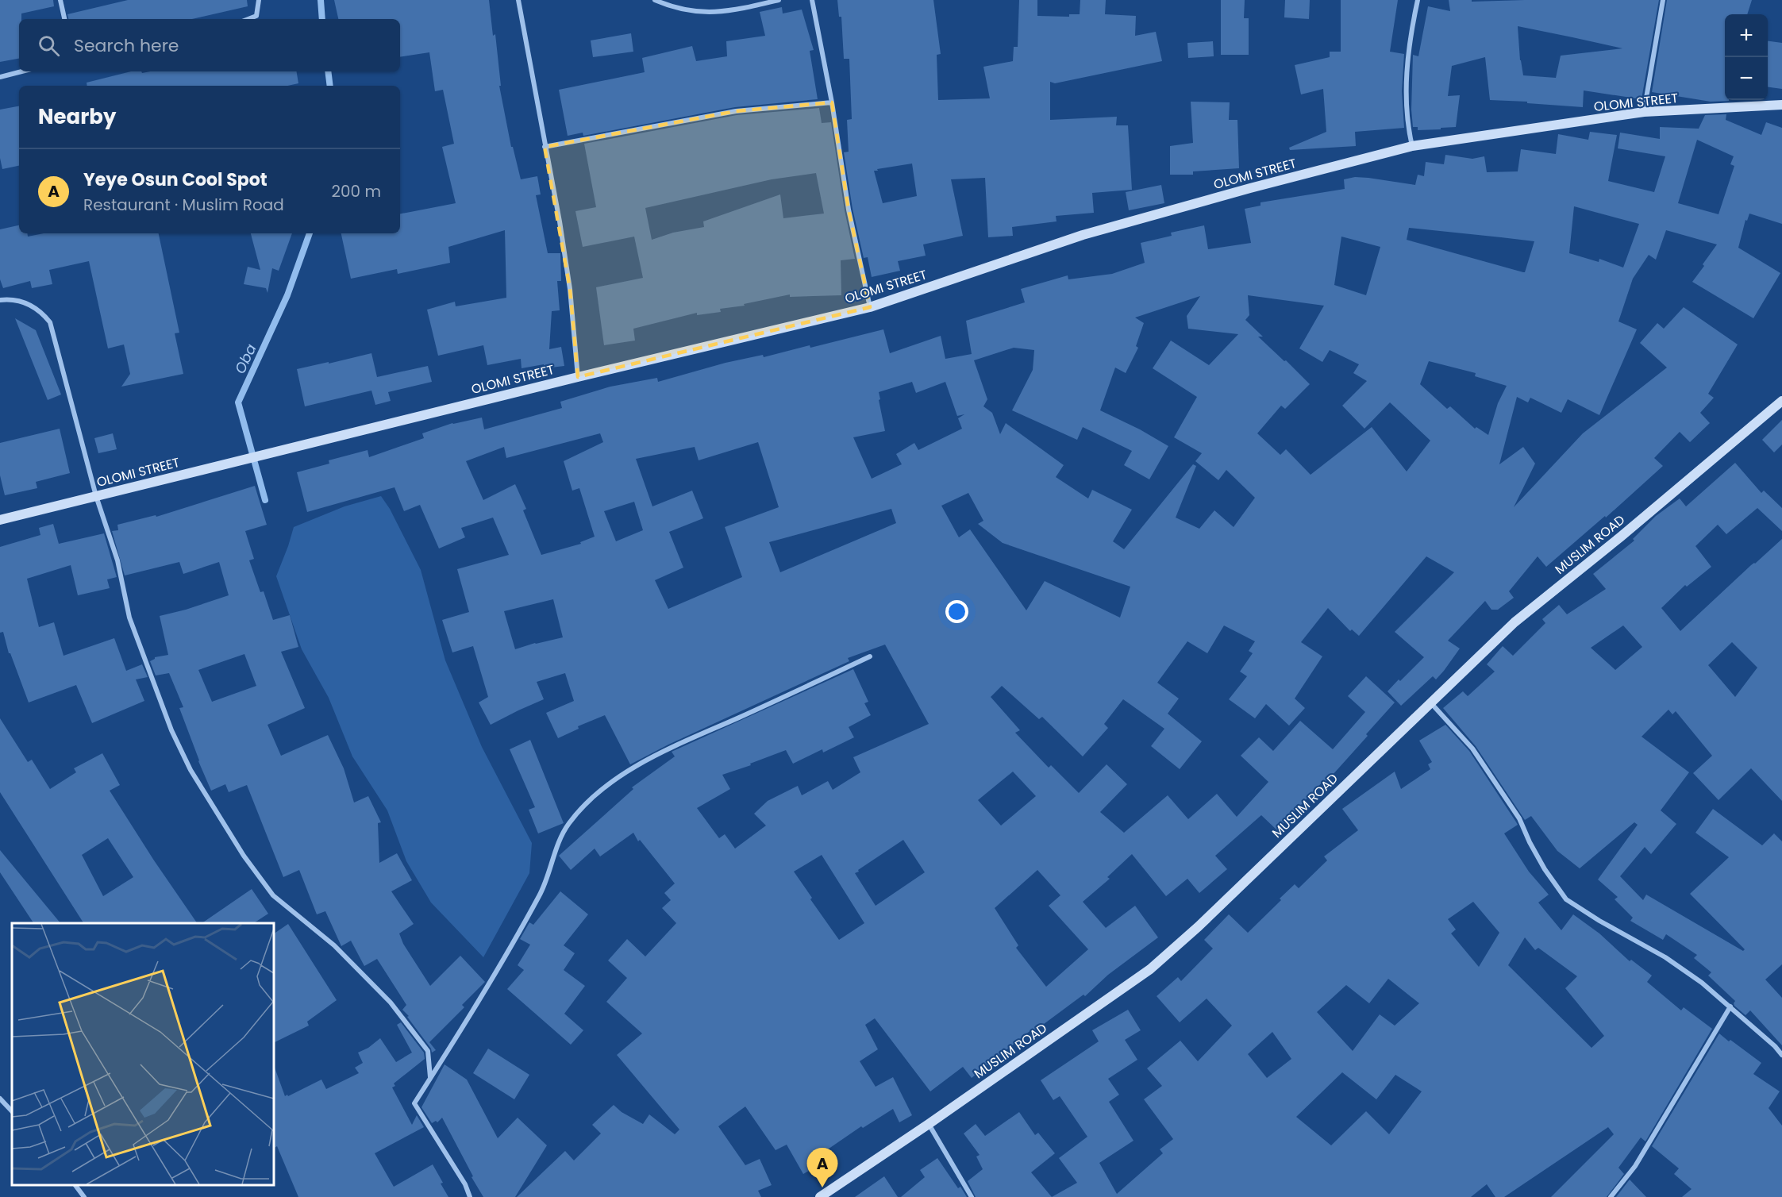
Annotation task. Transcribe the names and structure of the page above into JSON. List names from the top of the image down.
{
  "streets": {
    "main road": ["OLOMI STREET", "MUSLIM ROAD"]
  },
  "water": ["Oba"],
  "page": {
    "map_buttons": ["+", "−"],
    "search": "Search here",
    "heading": "Nearby",
    "list": [
      {
        "mark": "A",
        "name": "Yeye Osun Cool Spot",
        "note": "Restaurant · Muslim Road",
        "value": "200 m"
      }
    ],
    "pins": "A"
  }
}
